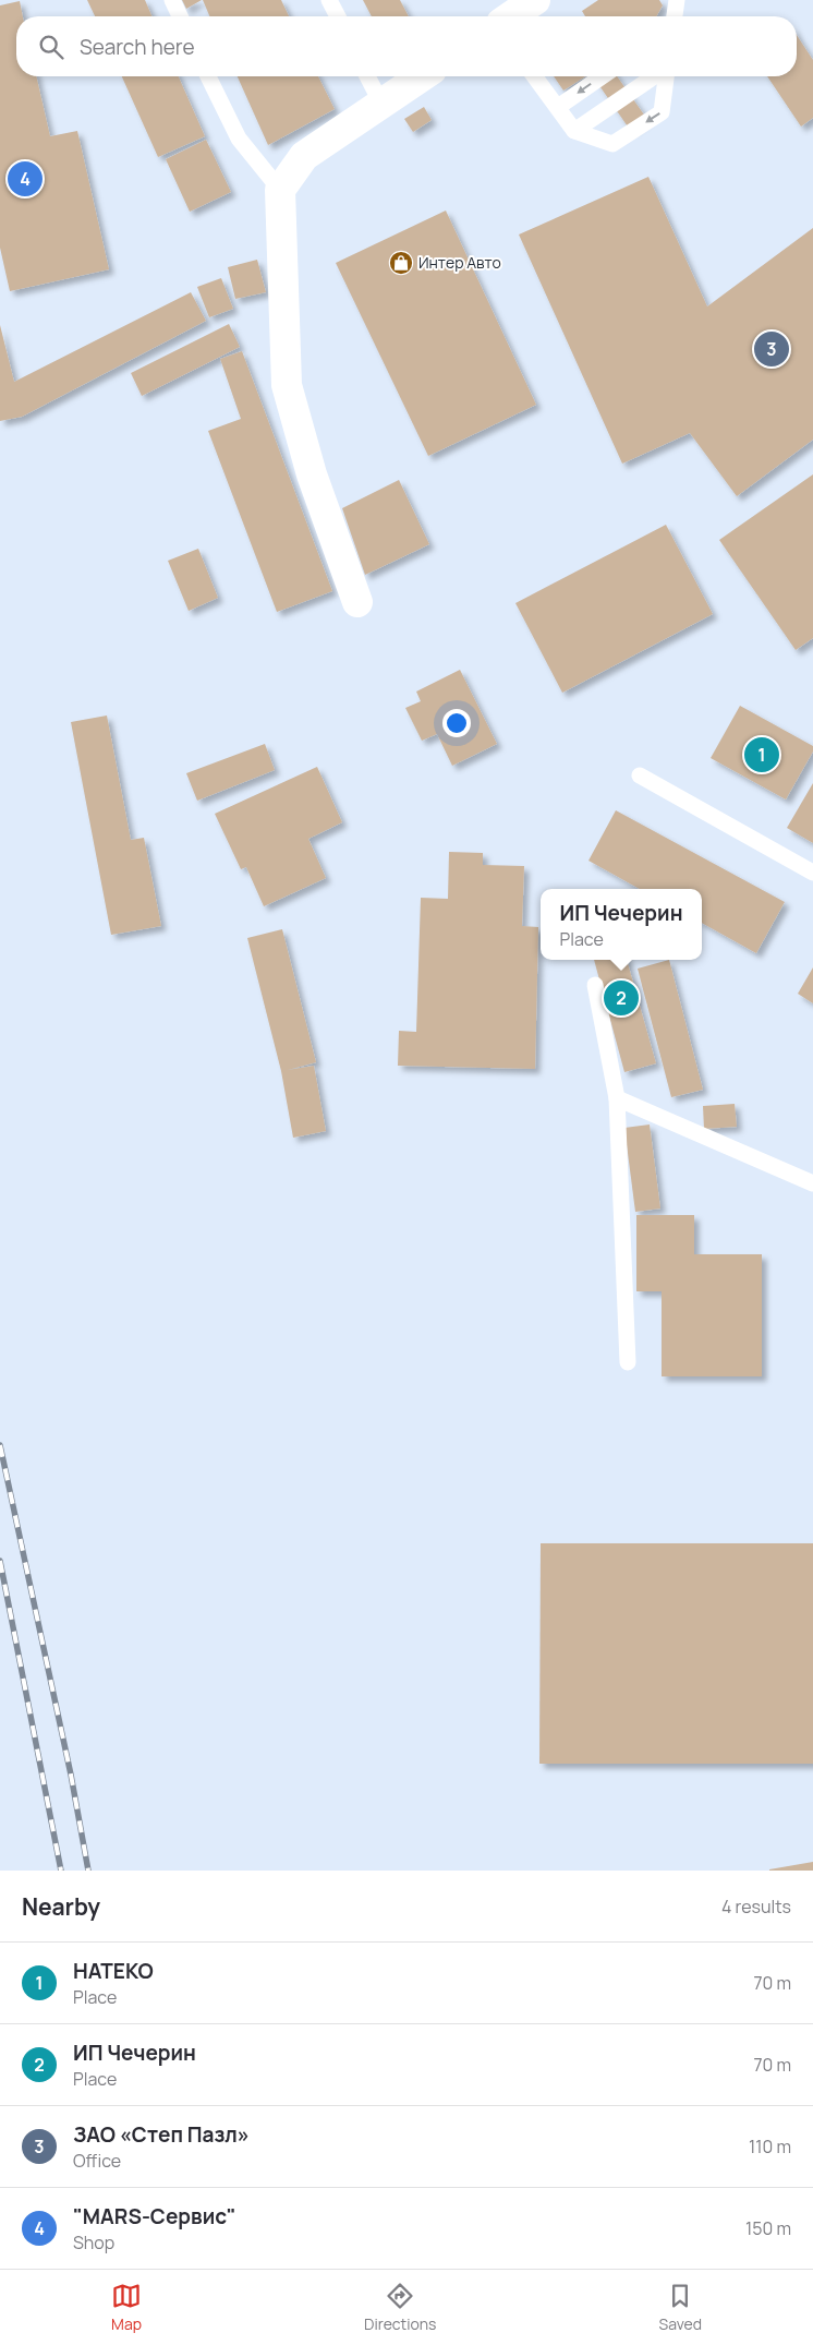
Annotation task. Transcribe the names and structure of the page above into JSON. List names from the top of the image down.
{
  "places": {
    "shop": ["Интер Авто"]
  },
  "page": {
    "search": "Search here",
    "pins": [
      "4",
      "3",
      "1",
      "2"
    ],
    "popup": ["ИП Чечерин", "Place"],
    "heading": ["Nearby", "4 results"],
    "list": [
      {
        "mark": "1",
        "name": "НАТЕКО",
        "note": "Place",
        "value": "70 m"
      },
      {
        "mark": "2",
        "name": "ИП Чечерин",
        "note": "Place",
        "value": "70 m"
      },
      {
        "mark": "3",
        "name": "ЗАО «Степ Пазл»",
        "note": "Office",
        "value": "110 m"
      },
      {
        "mark": "4",
        "name": "\"MARS-Сервис\"",
        "note": "Shop",
        "value": "150 m"
      }
    ],
    "nav": ["Map", "Directions", "Saved"]
  }
}
